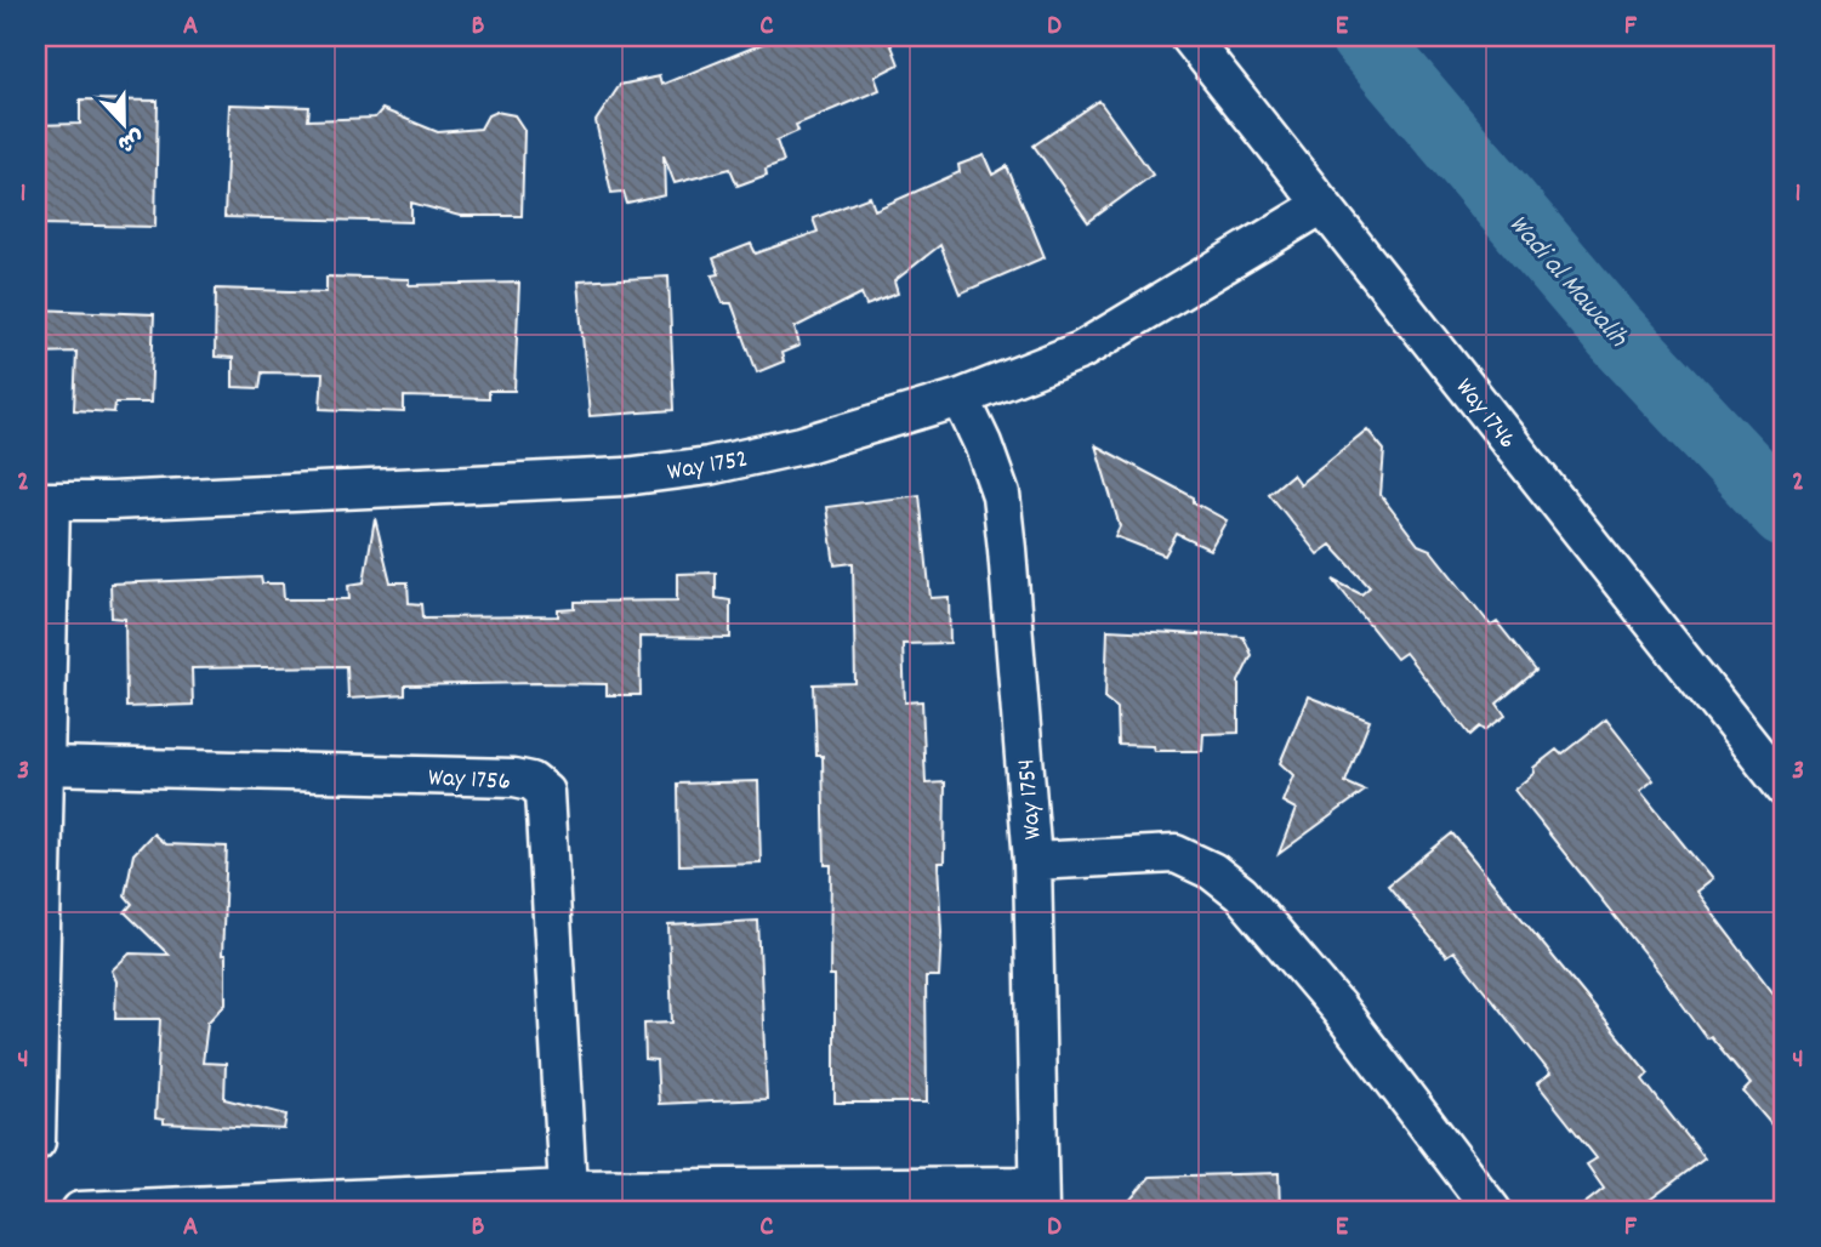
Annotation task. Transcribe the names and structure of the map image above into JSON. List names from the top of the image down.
{
  "streets": {
    "street": [
      "Way 1746",
      "Way 1752",
      "Way 1756",
      "Way 1754"
    ]
  },
  "crossings": [
    ["Way 1746", "Way 1752"],
    ["Way 1752", "Way 1754"]
  ],
  "water": ["Wadi al Mawalih"],
  "north": "bottom",
  "grid": {
    "columns": [
      "A",
      "B",
      "C",
      "D",
      "E",
      "F"
    ],
    "rows": [
      "1",
      "2",
      "3",
      "4"
    ]
  }
}
